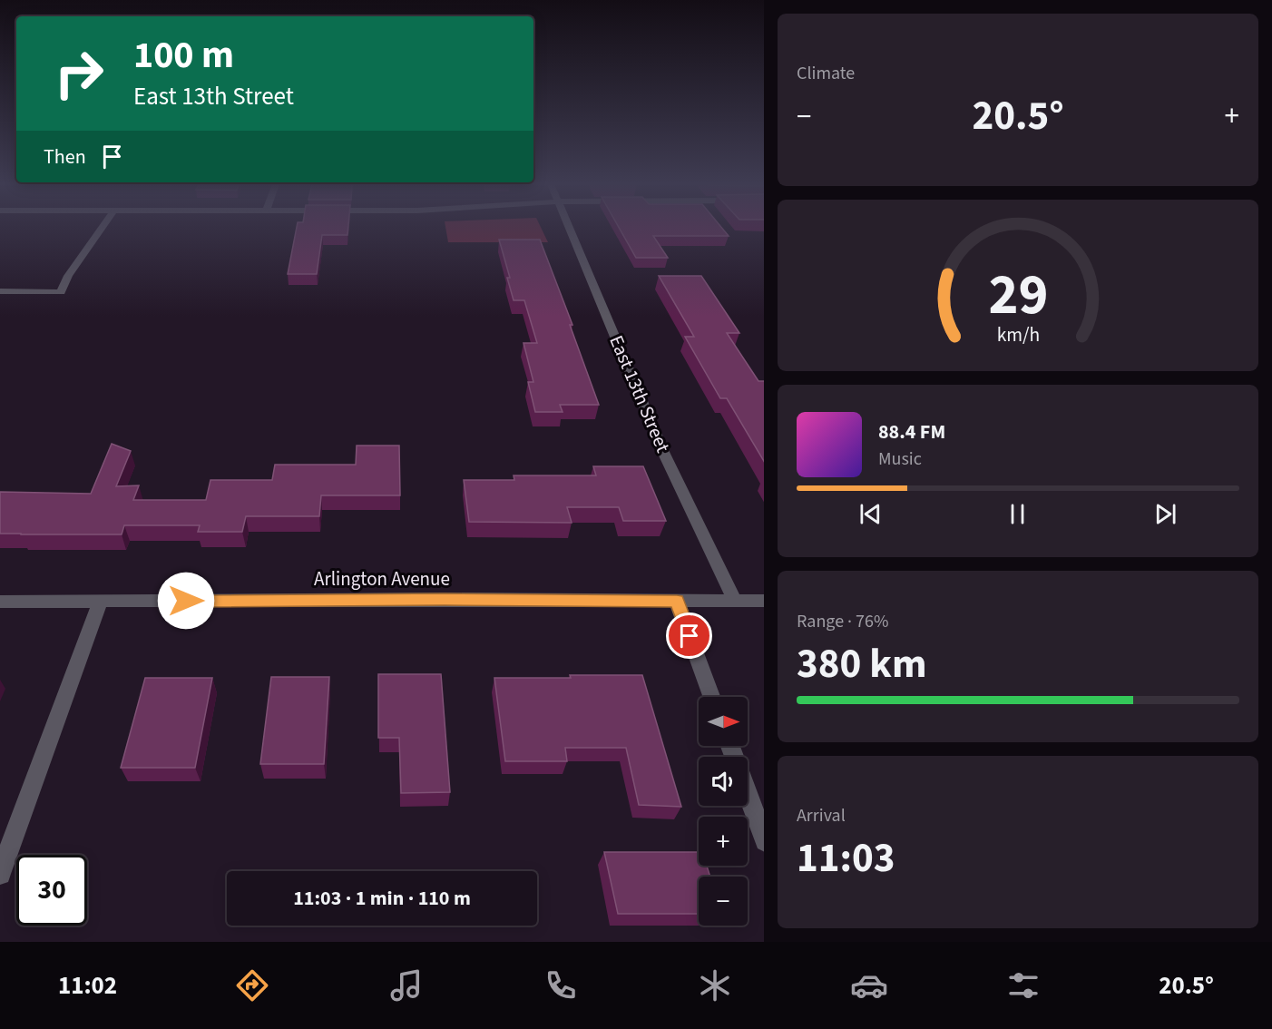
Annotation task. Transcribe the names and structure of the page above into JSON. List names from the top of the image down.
{
  "streets": {
    "street": ["East 13th Street", "Arlington Avenue"]
  },
  "crossings": [
    ["East 13th Street", "Arlington Avenue"]
  ],
  "north": "right",
  "page": {
    "tile": [
      "Climate",
      ["Range · 76%", "380 km"],
      ["Arrival", "11:03"]
    ],
    "turn": ["100 m", "East 13th Street"],
    "heat": ["−", "20.5°", "+"],
    "then": "Then",
    "song": ["88.4 FM", "Music"],
    "map_buttons": ["+", "−"],
    "limit": "30",
    "trip": "11:03 · 1 min · 110 m",
    "tabs": ["11:02", "20.5°"],
    "gauge": ["29", "km/h"]
  }
}
